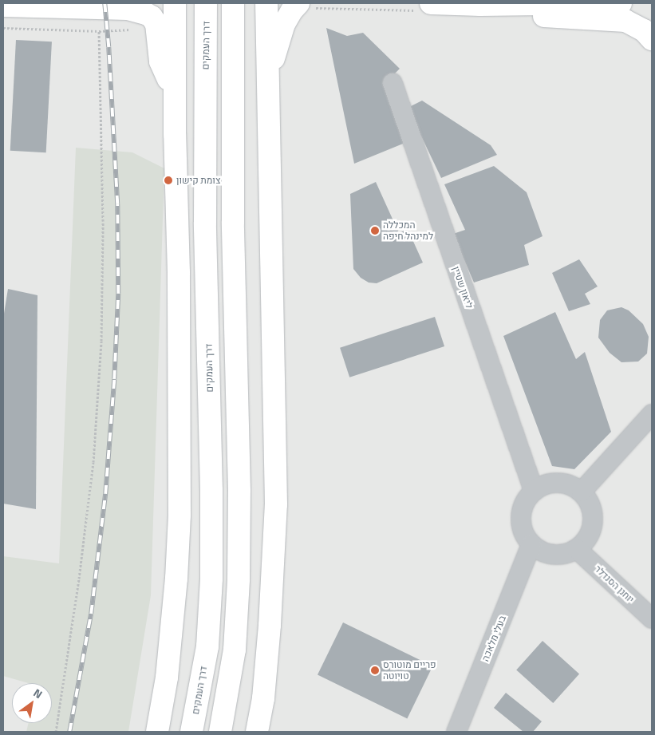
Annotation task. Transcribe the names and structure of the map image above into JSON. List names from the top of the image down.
{
  "streets": {
    "highway": ["דרך העמקים"],
    "street": ["ליאון שטיין", "יוחנן הסנדלר", "בעלי מלאכה"]
  },
  "crossings": [
    ["ליאון שטיין", "יוחנן הסנדלר"],
    ["ליאון שטיין", "בעלי מלאכה"],
    ["יוחנן הסנדלר", "בעלי מלאכה"]
  ],
  "places": ["צומת קישון", "המכללה למינהל חיפה", "פריים מוטורס טויוטה"],
  "north": "top right"
}
